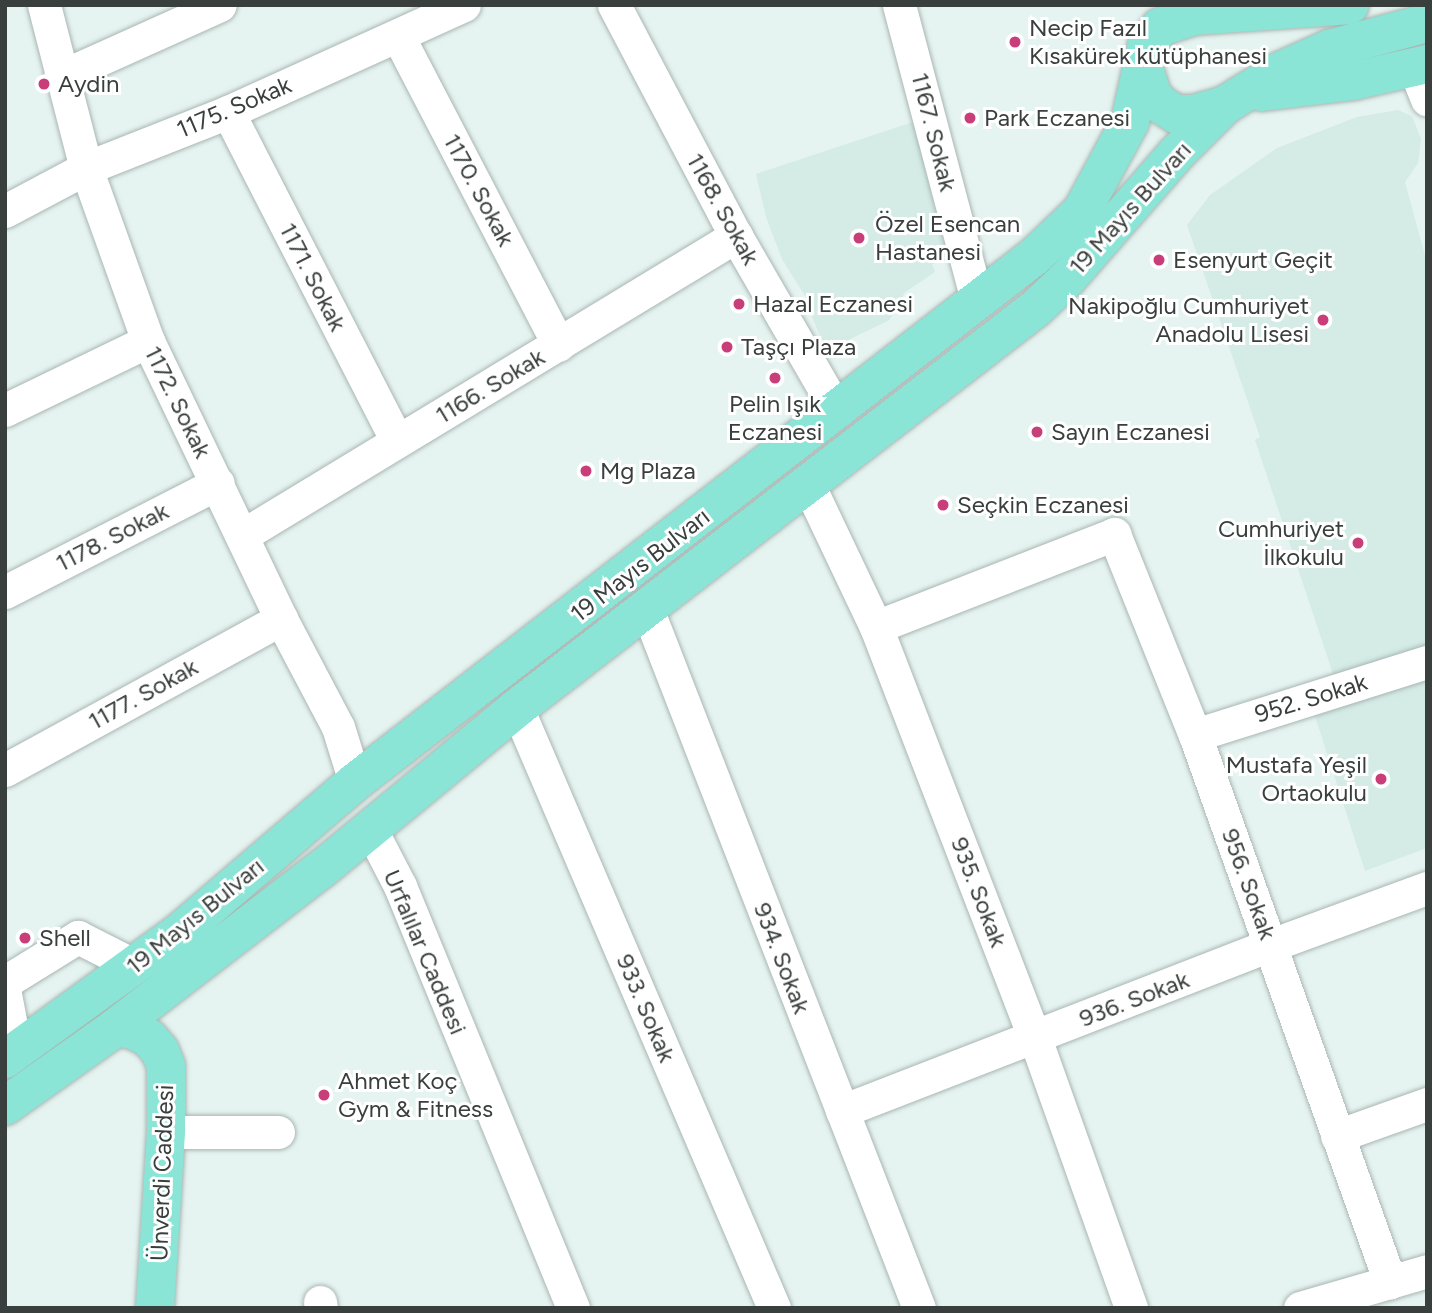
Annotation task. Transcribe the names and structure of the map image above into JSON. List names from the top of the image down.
{
  "streets": {
    "main road": ["19 Mayıs Bulvarı", "Ünverdi Caddesi"],
    "street": [
      "1175. Sokak",
      "1167. Sokak",
      "1170. Sokak",
      "1168. Sokak",
      "1171. Sokak",
      "1166. Sokak",
      "1172. Sokak",
      "1178. Sokak",
      "1177. Sokak",
      "952. Sokak",
      "956. Sokak",
      "935. Sokak",
      "Urfalılar Caddesi",
      "934. Sokak",
      "936. Sokak",
      "933. Sokak"
    ]
  },
  "crossings": [
    ["1175. Sokak", "1170. Sokak"],
    ["1175. Sokak", "1171. Sokak"],
    ["1175. Sokak", "1172. Sokak"],
    ["1167. Sokak", "19 Mayıs Bulvarı"],
    ["1170. Sokak", "1166. Sokak"],
    ["19 Mayıs Bulvarı", "1168. Sokak"],
    ["19 Mayıs Bulvarı", "1172. Sokak"],
    ["19 Mayıs Bulvarı", "935. Sokak"],
    ["19 Mayıs Bulvarı", "Urfalılar Caddesi"],
    ["19 Mayıs Bulvarı", "934. Sokak"],
    ["19 Mayıs Bulvarı", "933. Sokak"],
    ["19 Mayıs Bulvarı", "Ünverdi Caddesi"],
    ["1168. Sokak", "1166. Sokak"],
    ["1171. Sokak", "1166. Sokak"],
    ["1166. Sokak", "1172. Sokak"],
    ["1172. Sokak", "1178. Sokak"],
    ["1172. Sokak", "1177. Sokak"],
    ["952. Sokak", "956. Sokak"],
    ["956. Sokak", "935. Sokak"],
    ["956. Sokak", "936. Sokak"],
    ["935. Sokak", "936. Sokak"],
    ["934. Sokak", "936. Sokak"]
  ],
  "places": [
    "Necip Fazıl Kısakürek kütüphanesi",
    "Aydin",
    "Park Eczanesi",
    "Özel Esencan Hastanesi",
    "Esenyurt Geçit",
    "Hazal Eczanesi",
    "Nakipoğlu Cumhuriyet Anadolu Lisesi",
    "Taşçı Plaza",
    "Pelin Işık Eczanesi",
    "Sayın Eczanesi",
    "Mg Plaza",
    "Seçkin Eczanesi",
    "Cumhuriyet İlkokulu",
    "Mustafa Yeşil Ortaokulu",
    "Shell",
    "Ahmet Koç Gym & Fitness"
  ]
}
